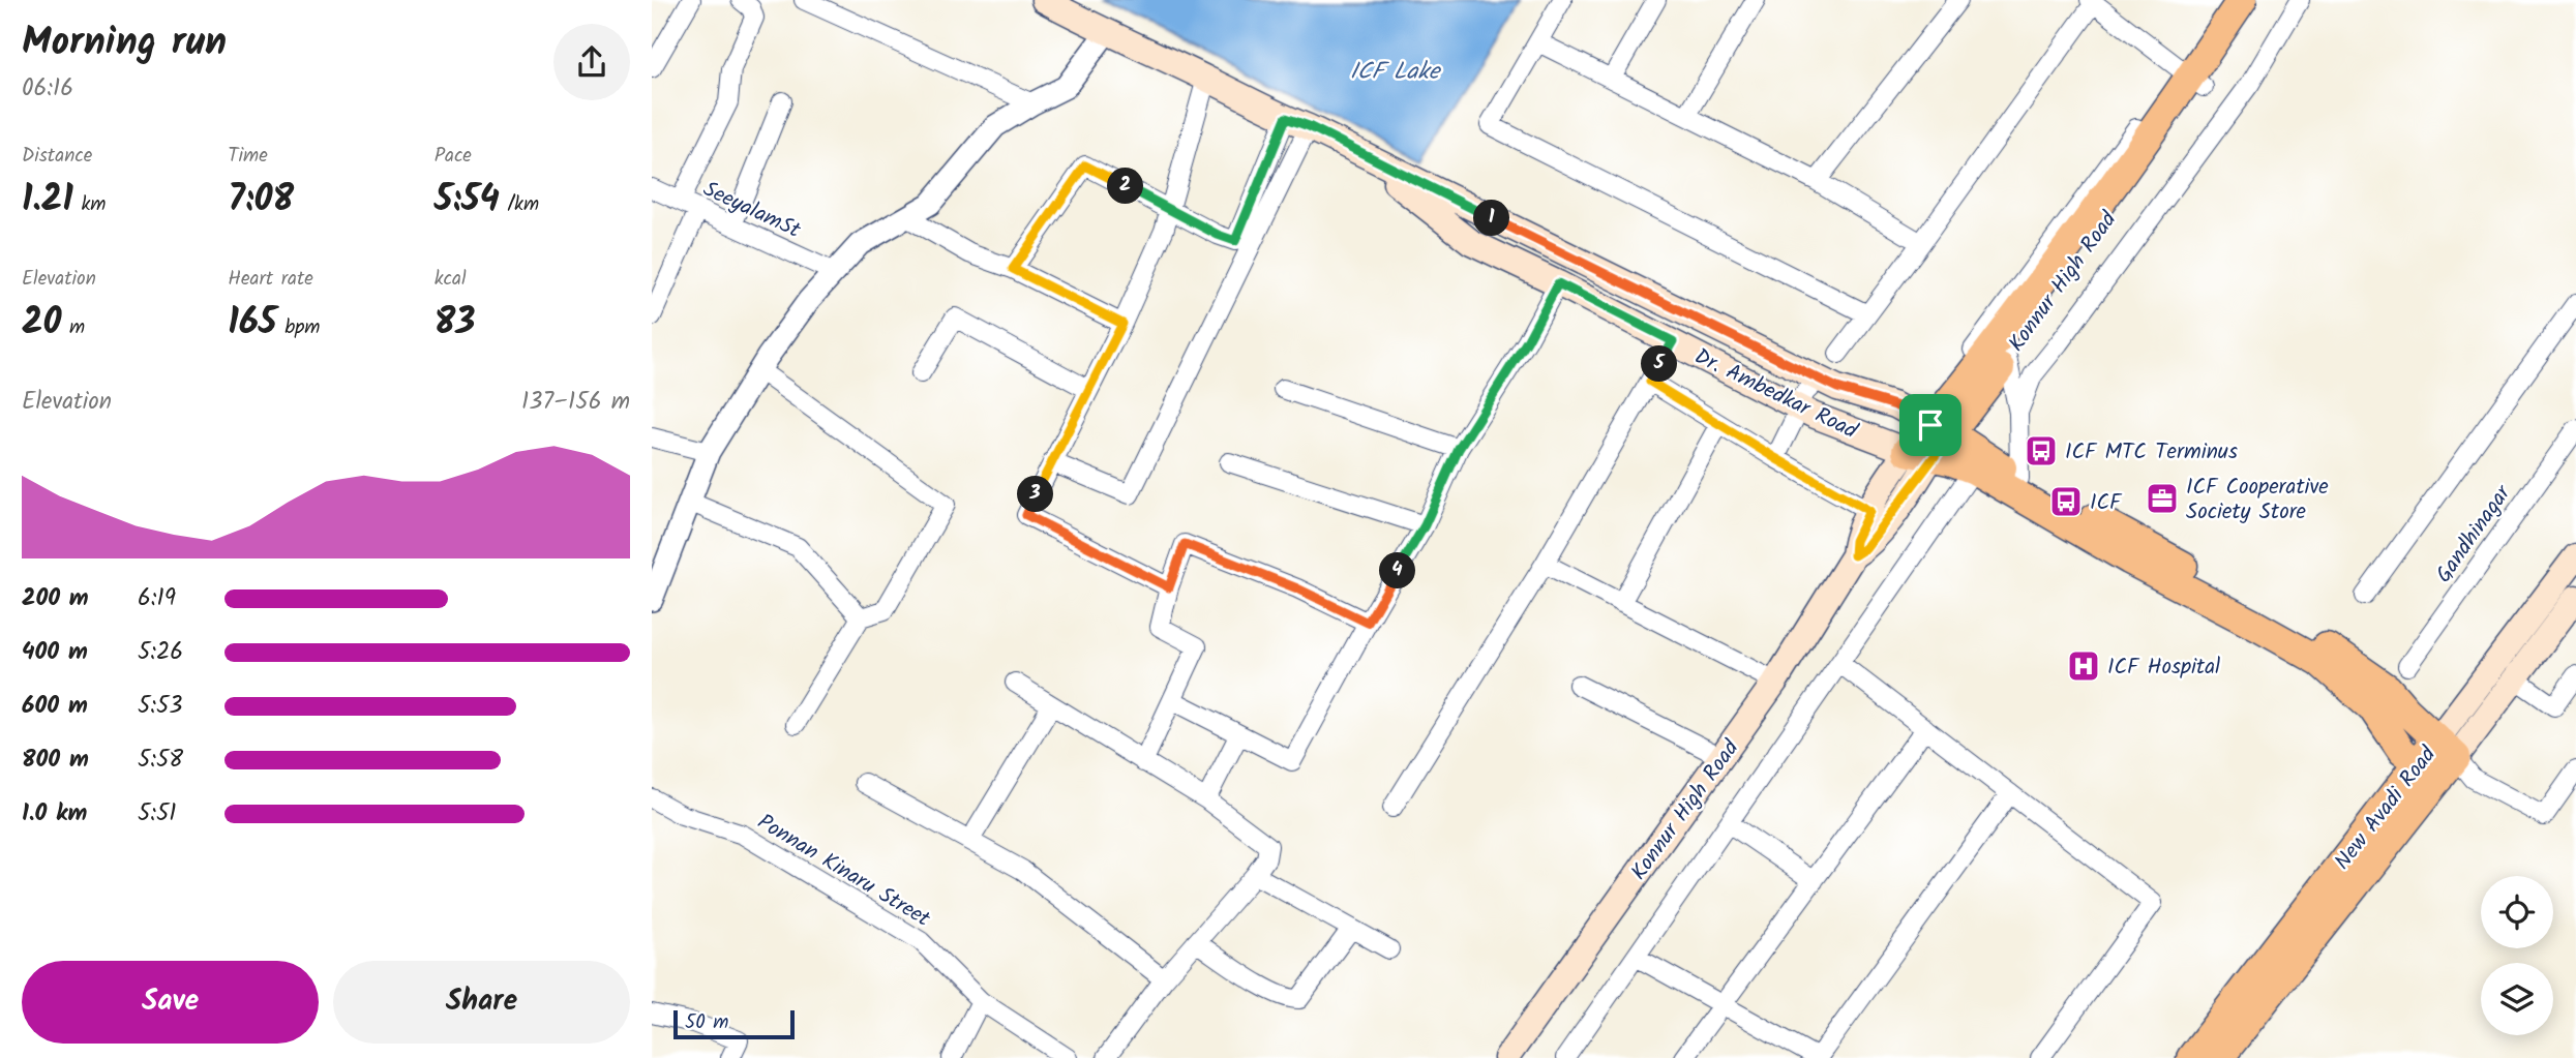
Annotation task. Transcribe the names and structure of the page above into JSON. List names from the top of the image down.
{
  "streets": {
    "main road": ["Konnur High Road", "Dr. Ambedkar Road", "New Avadi Road"],
    "street": ["SeeyalamSt", "Gandhinagar", "Ponnan Kinaru Street"]
  },
  "crossings": [
    ["Konnur High Road", "Dr. Ambedkar Road"]
  ],
  "water": ["ICF Lake"],
  "places": {
    "bus stop": ["ICF MTC Terminus", "ICF"],
    "office": ["ICF Cooperative Society Store"],
    "hospital": ["ICF Hospital"]
  },
  "scale_bar": "50 m",
  "page": {
    "heading": ["Morning run", "06:16"],
    "stats": [
      ["Distance", "1.21 km"],
      ["Time", "7:08"],
      ["Pace", "5:54 /km"],
      ["Elevation", "20 m"],
      ["Heart rate", "165 bpm"],
      ["kcal", "83"]
    ],
    "pins": [
      "2",
      "1",
      "5",
      "3",
      "4"
    ],
    "chart": ["Elevation", "137–156 m"],
    "list": [
      {
        "name": "200 m",
        "note": "6:19"
      },
      {
        "name": "400 m",
        "note": "5:26"
      },
      {
        "name": "600 m",
        "note": "5:53"
      },
      {
        "name": "800 m",
        "note": "5:58"
      },
      {
        "name": "1.0 km",
        "note": "5:51"
      }
    ],
    "buttons": ["Save", "Share"],
    "scale": "50 m"
  }
}
